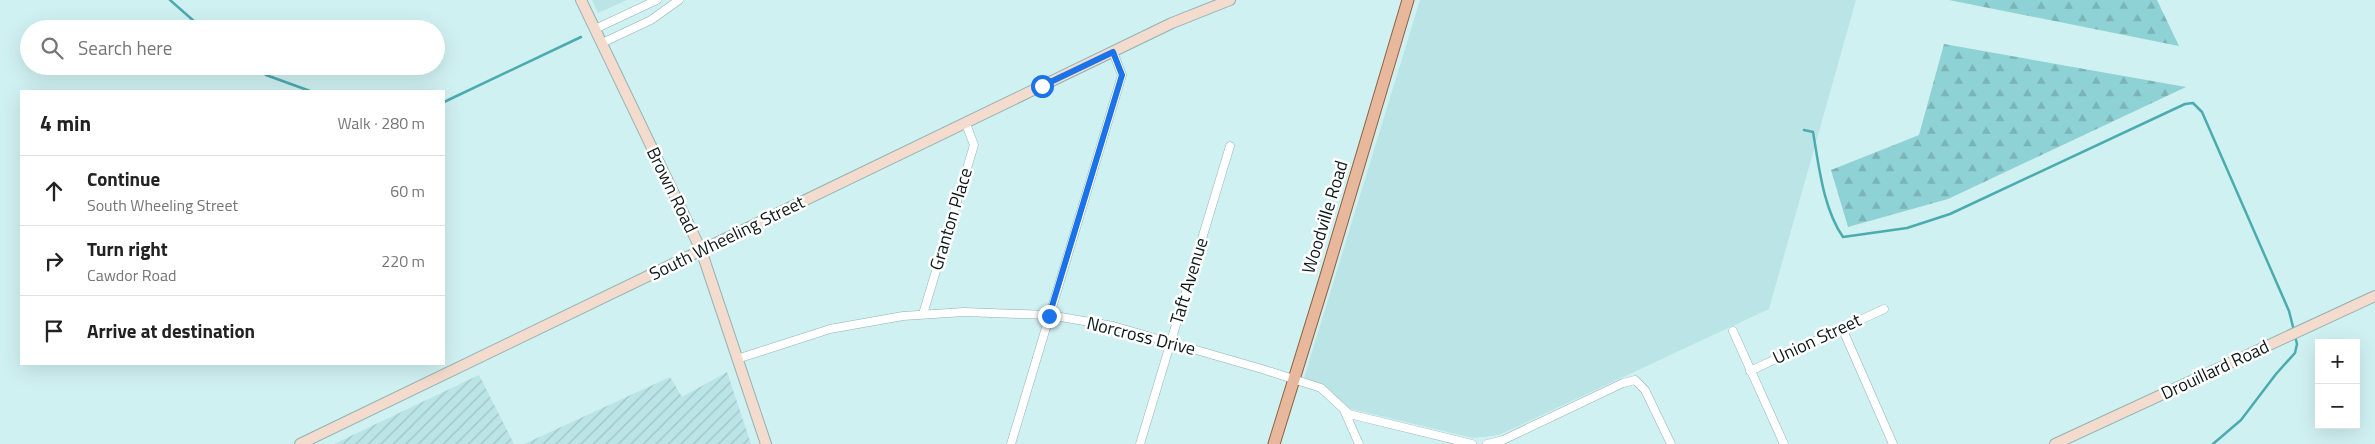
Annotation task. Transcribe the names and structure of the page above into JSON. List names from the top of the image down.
{
  "streets": {
    "main road": ["Woodville Road"],
    "street": [
      "Brown Road",
      "Granton Place",
      "South Wheeling Street",
      "Taft Avenue",
      "Norcross Drive",
      "Union Street",
      "Drouillard Road"
    ]
  },
  "crossings": [
    ["Brown Road", "South Wheeling Street"],
    ["Brown Road", "Norcross Drive"],
    ["Woodville Road", "Norcross Drive"],
    ["Granton Place", "South Wheeling Street"],
    ["Granton Place", "Norcross Drive"],
    ["Taft Avenue", "Norcross Drive"]
  ],
  "page": {
    "search": "Search here",
    "heading": ["4 min", "Walk · 280 m"],
    "list": [
      ["Continue", "South Wheeling Street", "60 m"],
      ["Turn right", "Cawdor Road", "220 m"],
      "Arrive at destination"
    ],
    "map_buttons": ["+", "−"]
  }
}
